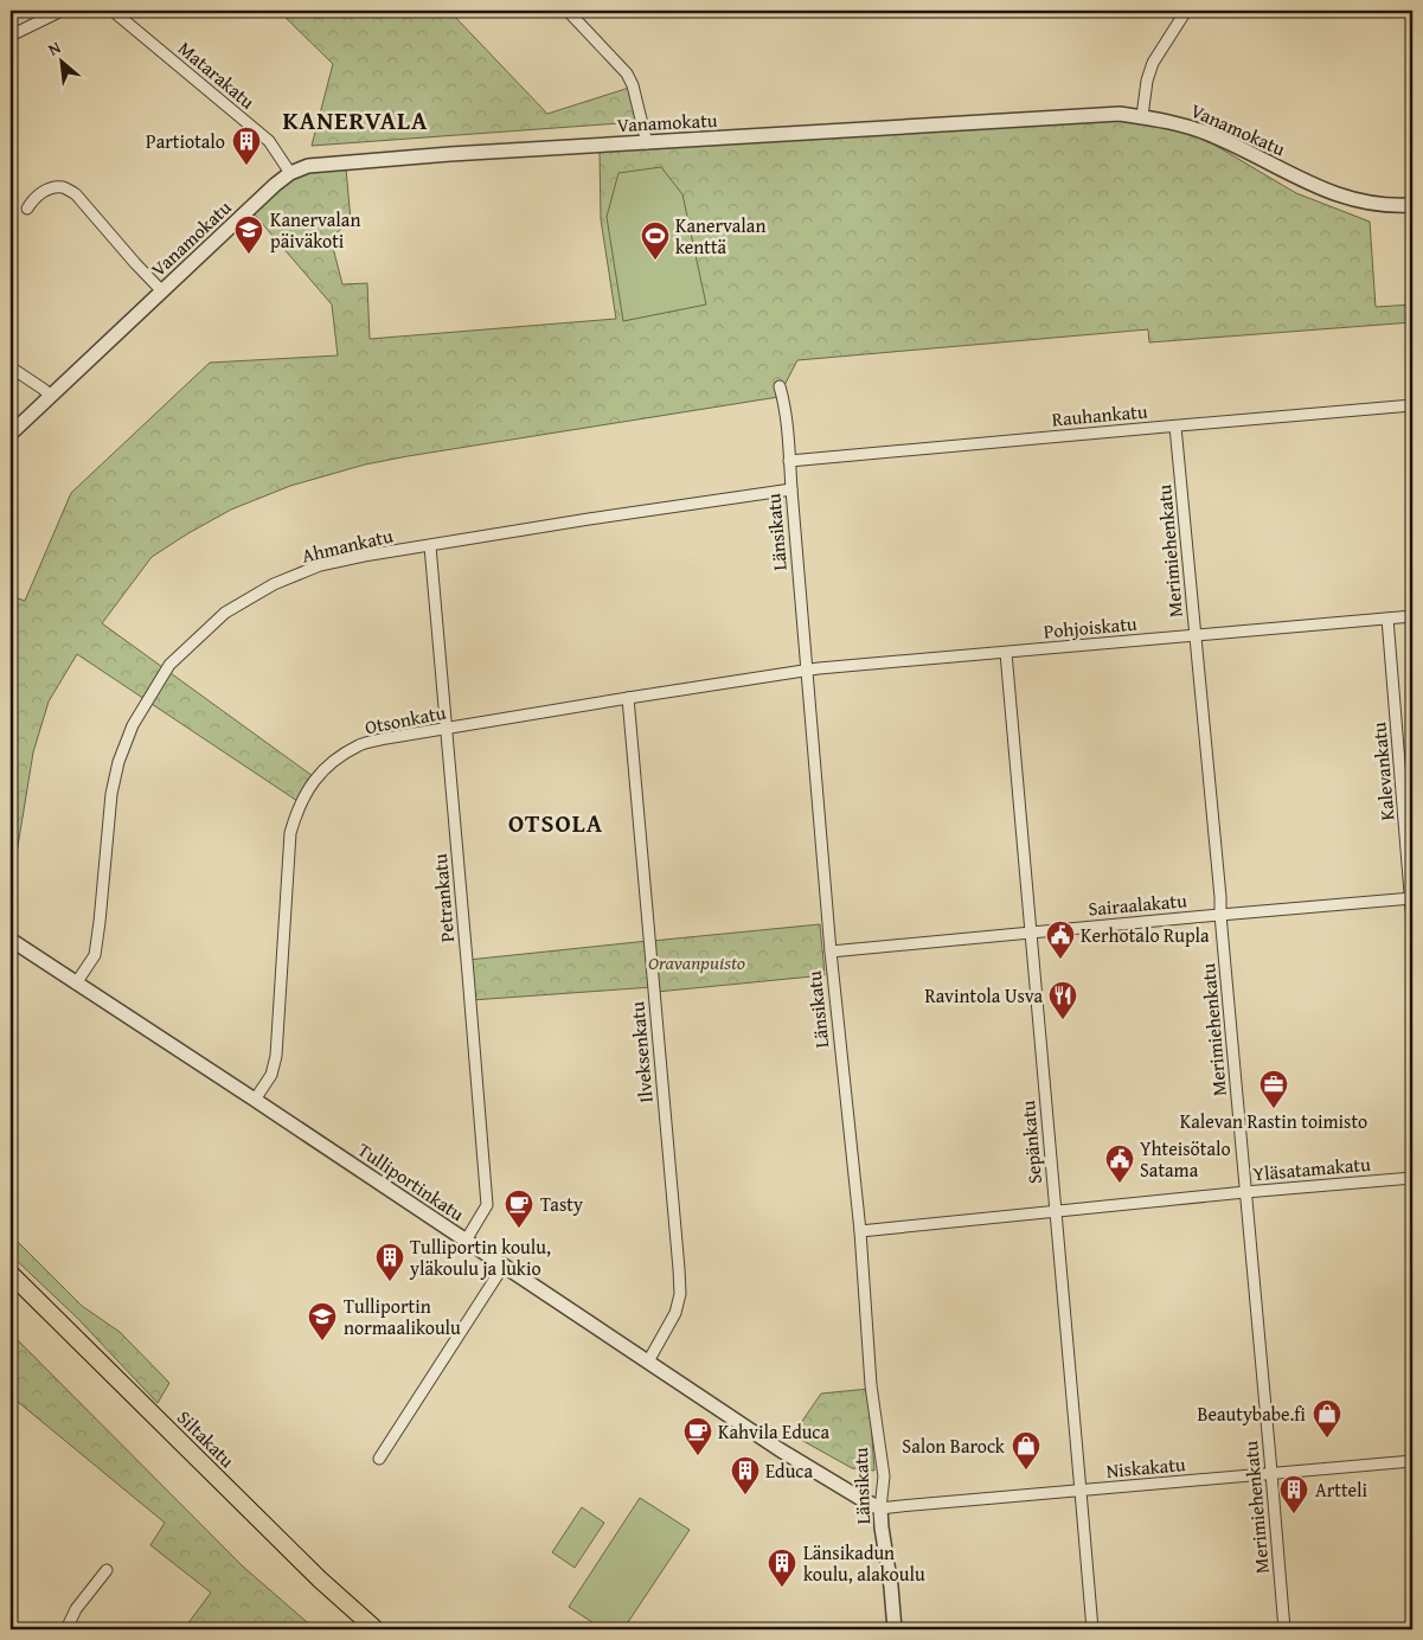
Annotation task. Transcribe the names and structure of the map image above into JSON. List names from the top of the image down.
{
  "streets": {
    "main road": ["Siltakatu"],
    "street": [
      "Matarakatu",
      "Vanamokatu",
      "Rauhankatu",
      "Länsikatu",
      "Ahmankatu",
      "Merimiehenkatu",
      "Pohjoiskatu",
      "Otsonkatu",
      "Kalevankatu",
      "Petrankatu",
      "Sairaalakatu",
      "Ilveksenkatu",
      "Sepänkatu",
      "Yläsatamakatu",
      "Tulliportinkatu",
      "Niskakatu"
    ]
  },
  "crossings": [
    ["Matarakatu", "Vanamokatu"],
    ["Rauhankatu", "Länsikatu"],
    ["Rauhankatu", "Merimiehenkatu"],
    ["Länsikatu", "Ahmankatu"],
    ["Länsikatu", "Pohjoiskatu"],
    ["Länsikatu", "Otsonkatu"],
    ["Länsikatu", "Sairaalakatu"],
    ["Länsikatu", "Yläsatamakatu"],
    ["Länsikatu", "Tulliportinkatu"],
    ["Länsikatu", "Niskakatu"],
    ["Ahmankatu", "Petrankatu"],
    ["Ahmankatu", "Tulliportinkatu"],
    ["Merimiehenkatu", "Pohjoiskatu"],
    ["Merimiehenkatu", "Sairaalakatu"],
    ["Merimiehenkatu", "Yläsatamakatu"],
    ["Merimiehenkatu", "Niskakatu"],
    ["Pohjoiskatu", "Otsonkatu"],
    ["Pohjoiskatu", "Kalevankatu"],
    ["Pohjoiskatu", "Sepänkatu"],
    ["Otsonkatu", "Petrankatu"],
    ["Otsonkatu", "Ilveksenkatu"],
    ["Otsonkatu", "Tulliportinkatu"],
    ["Kalevankatu", "Sairaalakatu"],
    ["Petrankatu", "Tulliportinkatu"],
    ["Sairaalakatu", "Sepänkatu"],
    ["Ilveksenkatu", "Tulliportinkatu"],
    ["Sepänkatu", "Yläsatamakatu"],
    ["Sepänkatu", "Niskakatu"],
    ["Tulliportinkatu", "Niskakatu"]
  ],
  "districts": ["KANERVALA", "OTSOLA"],
  "parks": ["Oravanpuisto"],
  "places": {
    "building": [
      "Partiotalo",
      "Tulliportin koulu, yläkoulu ja lukio",
      "Educa",
      "Artteli",
      "Länsikadun koulu, alakoulu"
    ],
    "school or university": ["Kanervalan päiväkoti", "Tulliportin normaalikoulu"],
    "sports": ["Kanervalan kenttä"],
    "public building": ["Kerhotalo Rupla", "Yhteisötalo Satama"],
    "restaurant": ["Ravintola Usva"],
    "office": ["Kalevan Rastin toimisto"],
    "cafe": ["Tasty", "Kahvila Educa"],
    "shop": ["Beautybabe.fi", "Salon Barock"]
  },
  "north": "top left"
}
